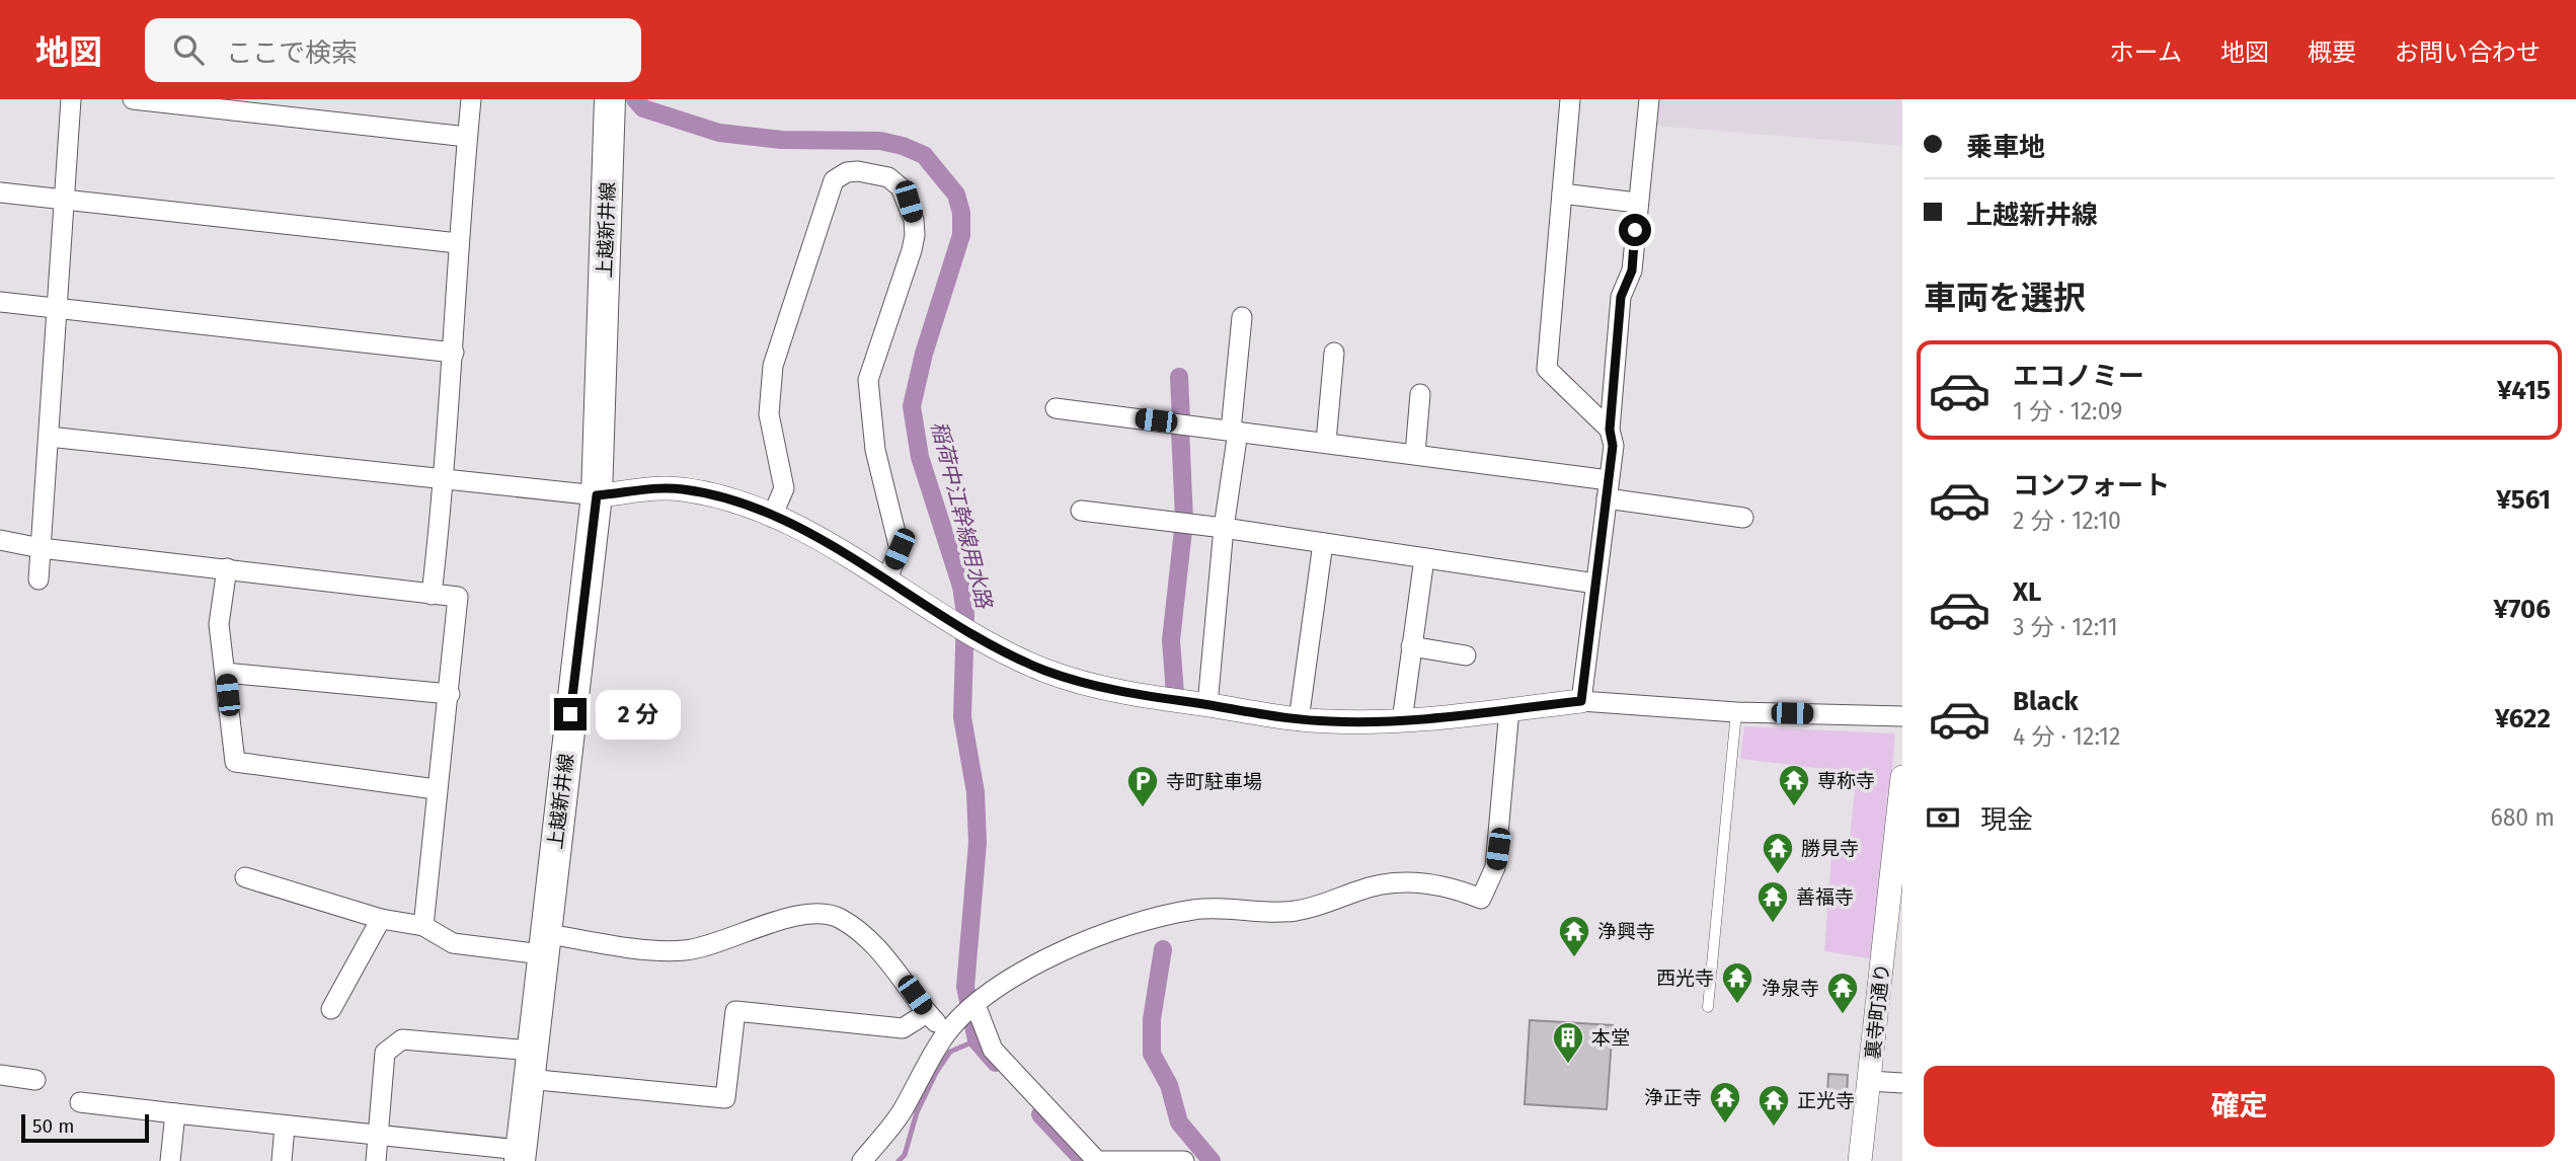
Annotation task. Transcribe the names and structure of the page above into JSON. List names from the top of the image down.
{
  "streets": {
    "main road": ["上越新井線"],
    "street": ["裏寺町通り"]
  },
  "water": ["稲荷中江幹線用水路"],
  "places": {
    "temple": [
      "専称寺",
      "勝見寺",
      "善福寺",
      "浄興寺",
      "西光寺",
      "浄泉寺",
      "浄正寺",
      "正光寺"
    ],
    "parking": ["寺町駐車場"],
    "building": ["本堂"]
  },
  "scale_bar": "50 m",
  "page": {
    "header": "地図",
    "search": "ここで検索",
    "nav": [
      "ホーム",
      "地図",
      "概要",
      "お問い合わせ"
    ],
    "banner": ["乗車地", "上越新井線"],
    "heading": "車両を選択",
    "list": [
      {
        "name": "エコノミー",
        "note": "1 分 · 12:09",
        "value": "¥415"
      },
      {
        "name": "コンフォート",
        "note": "2 分 · 12:10",
        "value": "¥561"
      },
      {
        "name": "XL",
        "note": "3 分 · 12:11",
        "value": "¥706"
      },
      {
        "name": "Black",
        "note": "4 分 · 12:12",
        "value": "¥622"
      }
    ],
    "bubble": "2 分",
    "pay": ["現金", "680 m"],
    "buttons": "確定",
    "scale": "50 m"
  }
}
